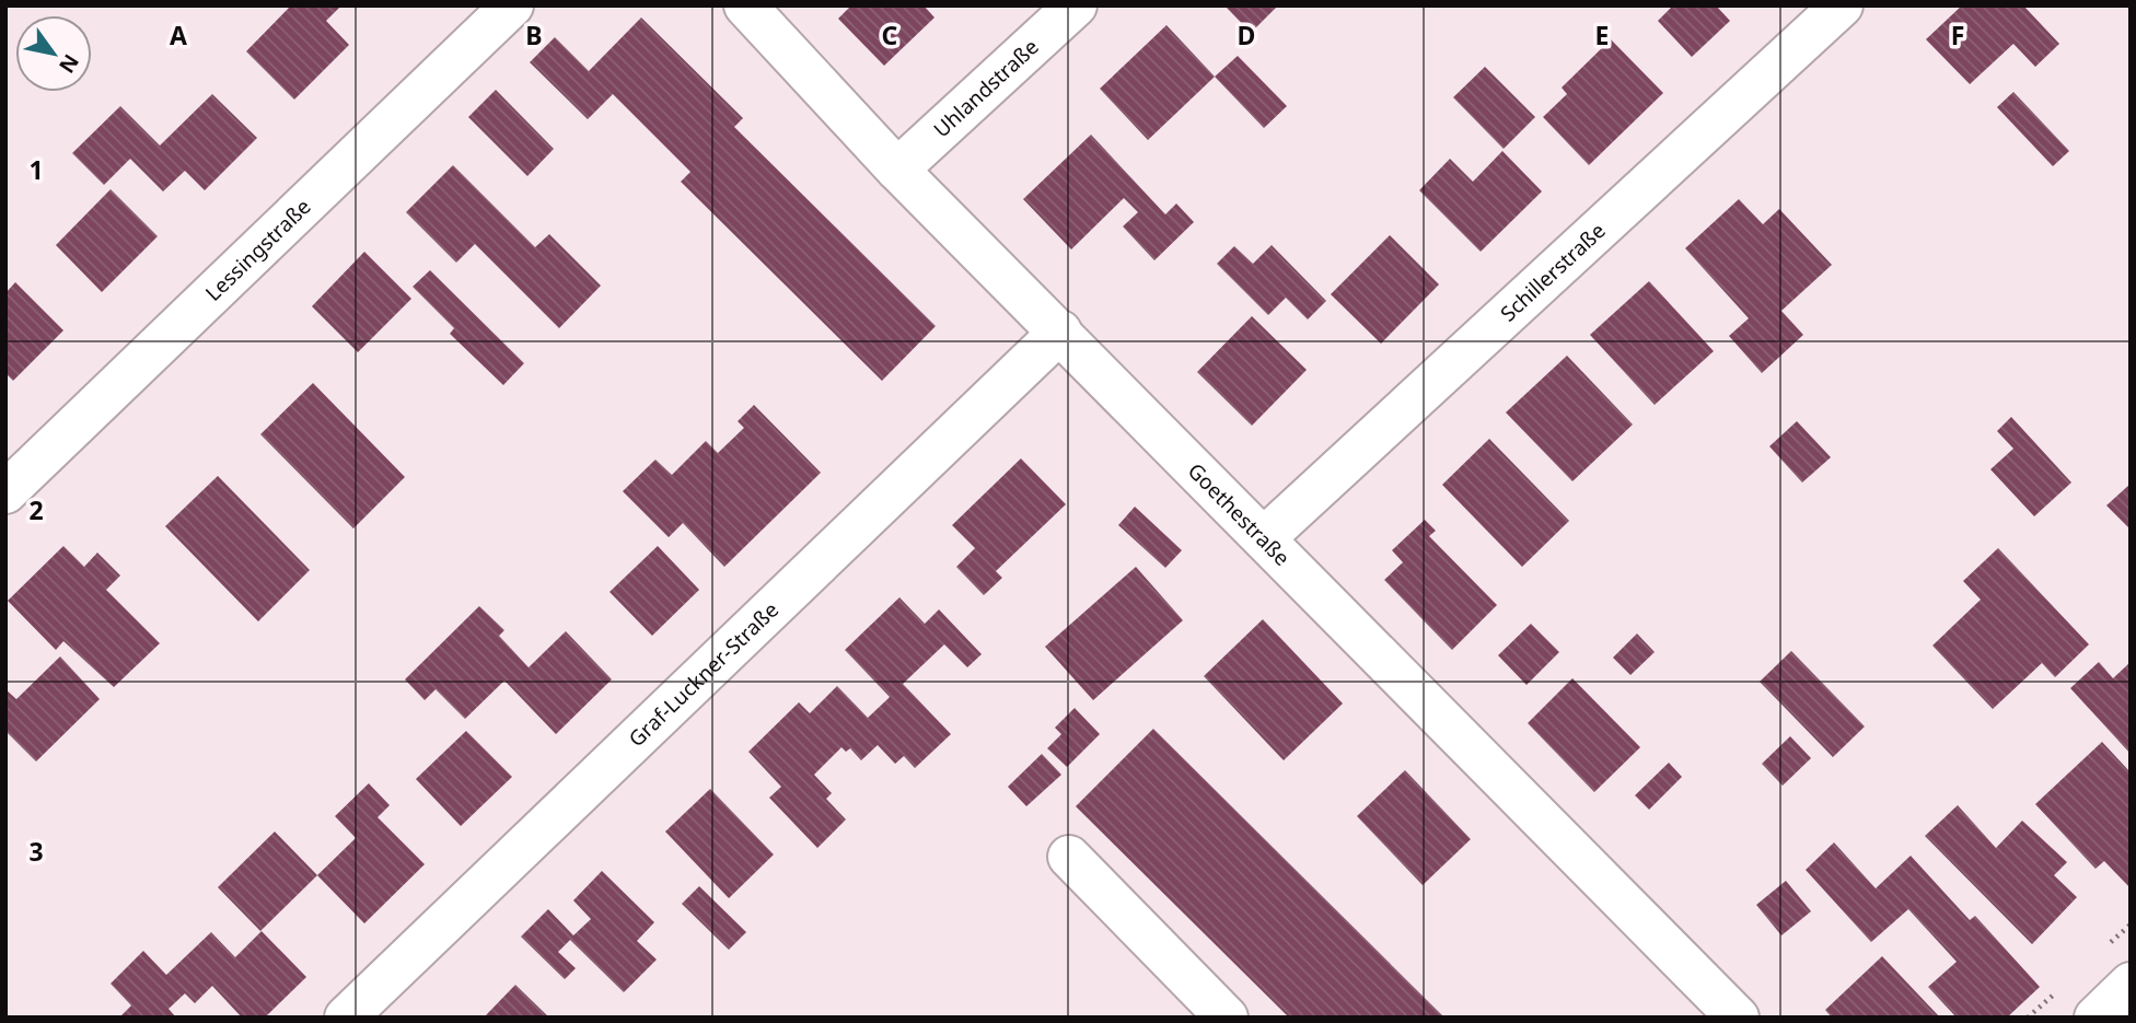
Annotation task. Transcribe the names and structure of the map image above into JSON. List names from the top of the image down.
{
  "streets": {
    "street": [
      "Uhlandstraße",
      "Lessingstraße",
      "Schillerstraße",
      "Goethestraße",
      "Graf-Luckner-Straße"
    ]
  },
  "crossings": [
    ["Uhlandstraße", "Goethestraße"],
    ["Schillerstraße", "Goethestraße"],
    ["Goethestraße", "Graf-Luckner-Straße"]
  ],
  "north": "bottom right",
  "grid": {
    "columns": [
      "A",
      "B",
      "C",
      "D",
      "E",
      "F"
    ],
    "rows": ["1", "2", "3"]
  }
}
